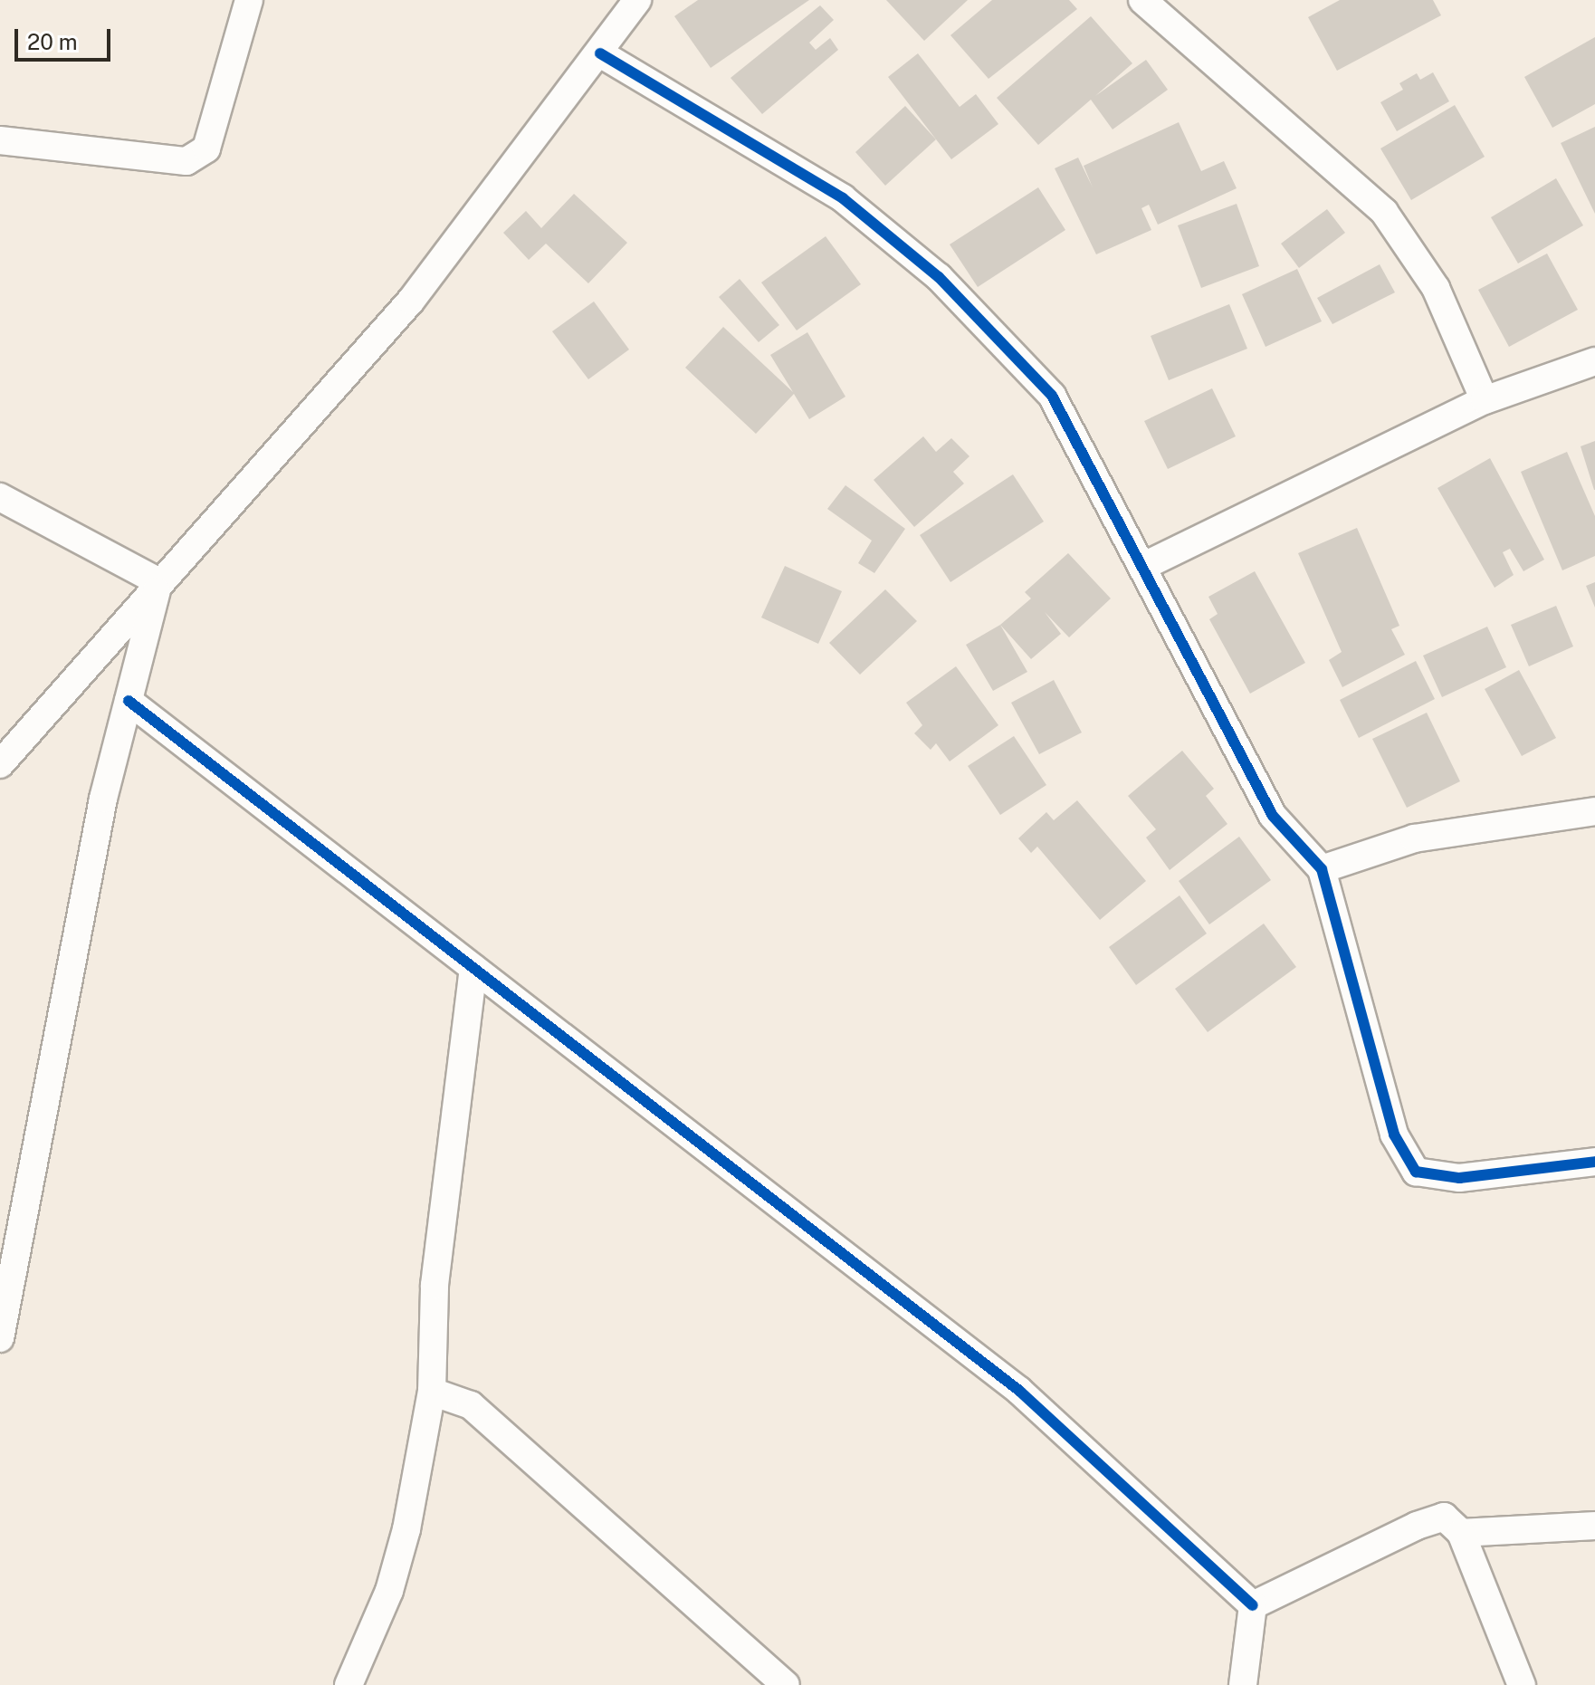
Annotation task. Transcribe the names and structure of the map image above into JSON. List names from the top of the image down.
{
  "scale_bar": "20 m"
}
